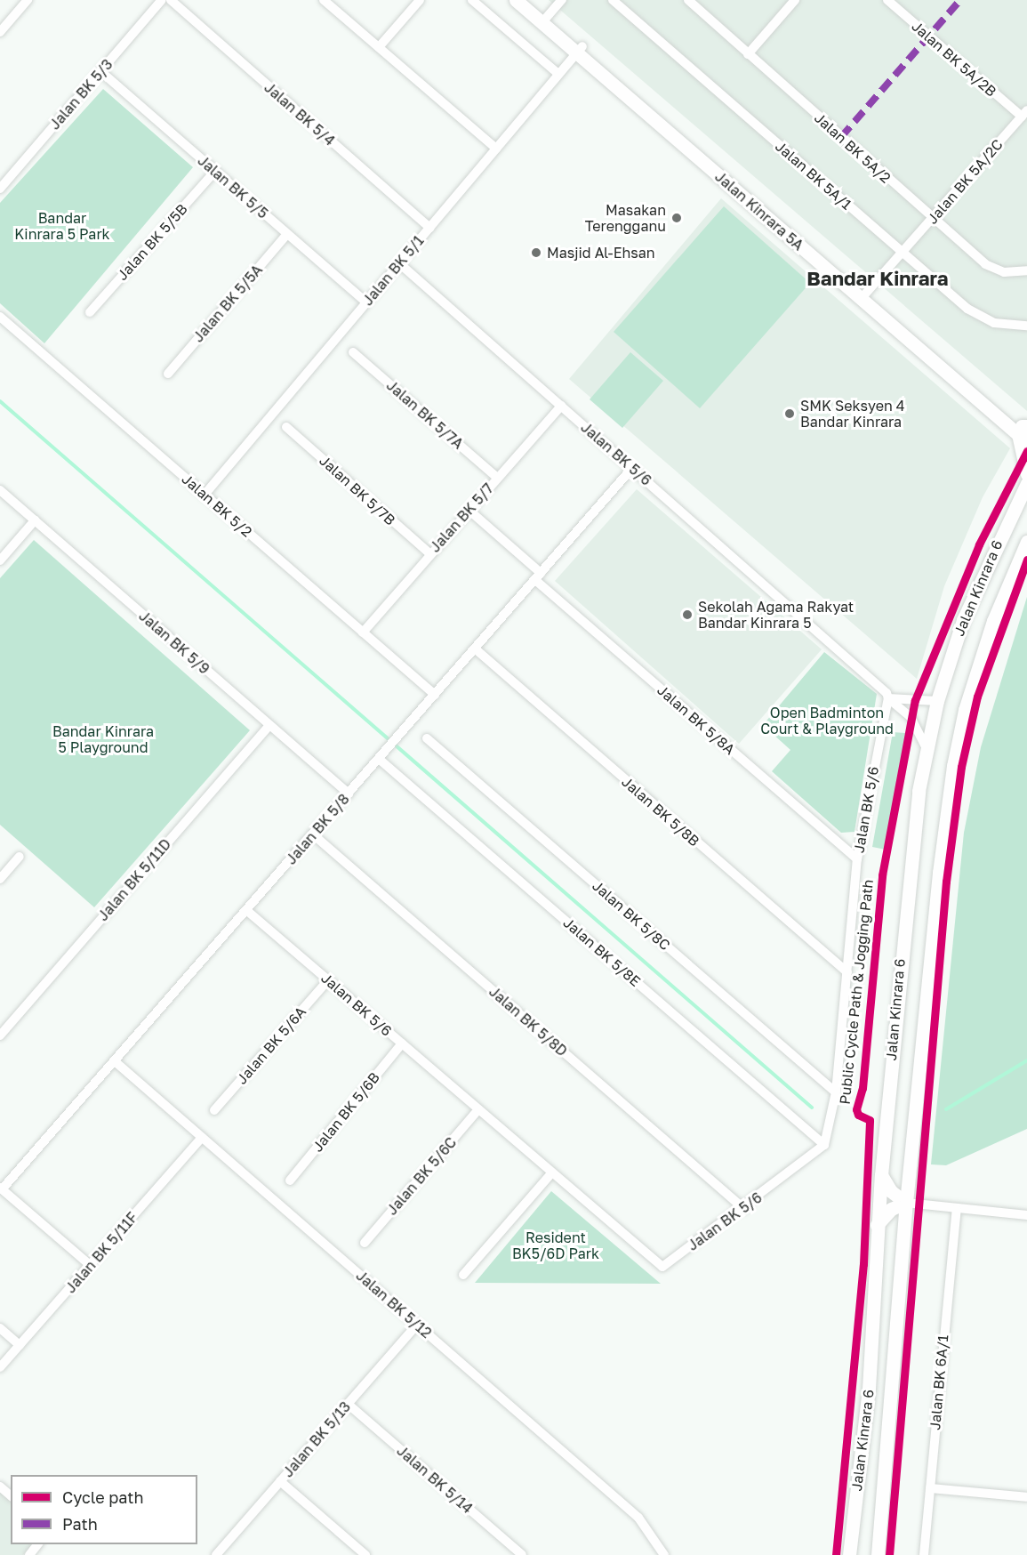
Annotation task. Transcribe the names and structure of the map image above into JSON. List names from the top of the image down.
{
  "streets": {
    "main road": ["Jalan Kinrara 5A", "Jalan Kinrara 6"],
    "street": [
      "Jalan BK 5A/2B",
      "Jalan BK 5/3",
      "Jalan BK 5/4",
      "Jalan BK 5A/2",
      "Jalan BK 5A/1",
      "Jalan BK 5A/2C",
      "Jalan BK 5/5",
      "Jalan BK 5/5B",
      "Jalan BK 5/1",
      "Jalan BK 5/5A",
      "Jalan BK 5/7A",
      "Jalan BK 5/6",
      "Jalan BK 5/7B",
      "Jalan BK 5/2",
      "Jalan BK 5/7",
      "Jalan BK 5/9",
      "Jalan BK 5/8A",
      "Jalan BK 5/8B",
      "Jalan BK 5/8",
      "Jalan BK 5/11D",
      "Jalan BK 5/8C",
      "Jalan BK 5/8E",
      "Jalan BK 5/8D",
      "Jalan BK 5/6A",
      "Jalan BK 5/6B",
      "Jalan BK 5/6C",
      "Jalan BK 5/11F",
      "Jalan BK 5/12",
      "Jalan BK 6A/1",
      "Jalan BK 5/13",
      "Jalan BK 5/14"
    ],
    "cycle path": ["Public Cycle Path & Jogging Path"]
  },
  "crossings": [
    ["Jalan BK 5A/2B", "Jalan BK 5A/2C"],
    ["Jalan BK 5/3", "Jalan BK 5/5"],
    ["Jalan BK 5/4", "Jalan BK 5/1"],
    ["Jalan BK 5A/2", "Jalan BK 5A/2C"],
    ["Jalan BK 5A/1", "Jalan BK 5A/2C"],
    ["Jalan BK 5A/2C", "Jalan Kinrara 5A"],
    ["Jalan BK 5/5", "Jalan BK 5/5B"],
    ["Jalan BK 5/5", "Jalan BK 5/1"],
    ["Jalan BK 5/5", "Jalan BK 5/5A"],
    ["Jalan Kinrara 5A", "Jalan BK 5/1"],
    ["Jalan BK 5/1", "Jalan BK 5/6"],
    ["Jalan BK 5/1", "Jalan BK 5/2"],
    ["Jalan BK 5/7A", "Jalan BK 5/7"],
    ["Jalan BK 5/6", "Jalan BK 5/7"],
    ["Jalan BK 5/6", "Jalan BK 5/8A"],
    ["Jalan BK 5/6", "Jalan BK 5/8B"],
    ["Jalan BK 5/6", "Jalan BK 5/8"],
    ["Jalan BK 5/6", "Jalan BK 5/8C"],
    ["Jalan BK 5/6", "Jalan BK 5/8E"],
    ["Jalan BK 5/6", "Jalan BK 5/8D"],
    ["Jalan BK 5/6", "Jalan BK 5/6A"],
    ["Jalan BK 5/6", "Jalan BK 5/6B"],
    ["Jalan BK 5/6", "Jalan BK 5/6C"],
    ["Jalan BK 5/7B", "Jalan BK 5/7"],
    ["Jalan BK 5/2", "Jalan BK 5/7"],
    ["Jalan BK 5/2", "Jalan BK 5/8"],
    ["Jalan BK 5/7", "Jalan BK 5/8A"],
    ["Jalan BK 5/9", "Jalan BK 5/8"],
    ["Jalan BK 5/9", "Jalan BK 5/11D"],
    ["Jalan BK 5/8A", "Jalan BK 5/8"],
    ["Jalan BK 5/8B", "Jalan BK 5/8"],
    ["Jalan BK 5/8", "Jalan BK 5/8E"],
    ["Jalan BK 5/8", "Jalan BK 5/8D"],
    ["Jalan BK 5/8", "Jalan BK 5/12"],
    ["Jalan BK 5/11F", "Jalan BK 5/12"],
    ["Jalan BK 5/12", "Jalan BK 5/13"],
    ["Jalan BK 5/13", "Jalan BK 5/14"]
  ],
  "districts": ["Bandar Kinrara"],
  "parks": [
    "Bandar Kinrara 5 Park",
    "Open Badminton Court & Playground",
    "Bandar Kinrara 5 Playground",
    "Resident BK5/6D Park"
  ],
  "places": [
    "Masakan Terengganu",
    "Masjid Al-Ehsan",
    "SMK Seksyen 4 Bandar Kinrara",
    "Sekolah Agama Rakyat Bandar Kinrara 5"
  ],
  "legend": ["Cycle path", "Path"]
}
